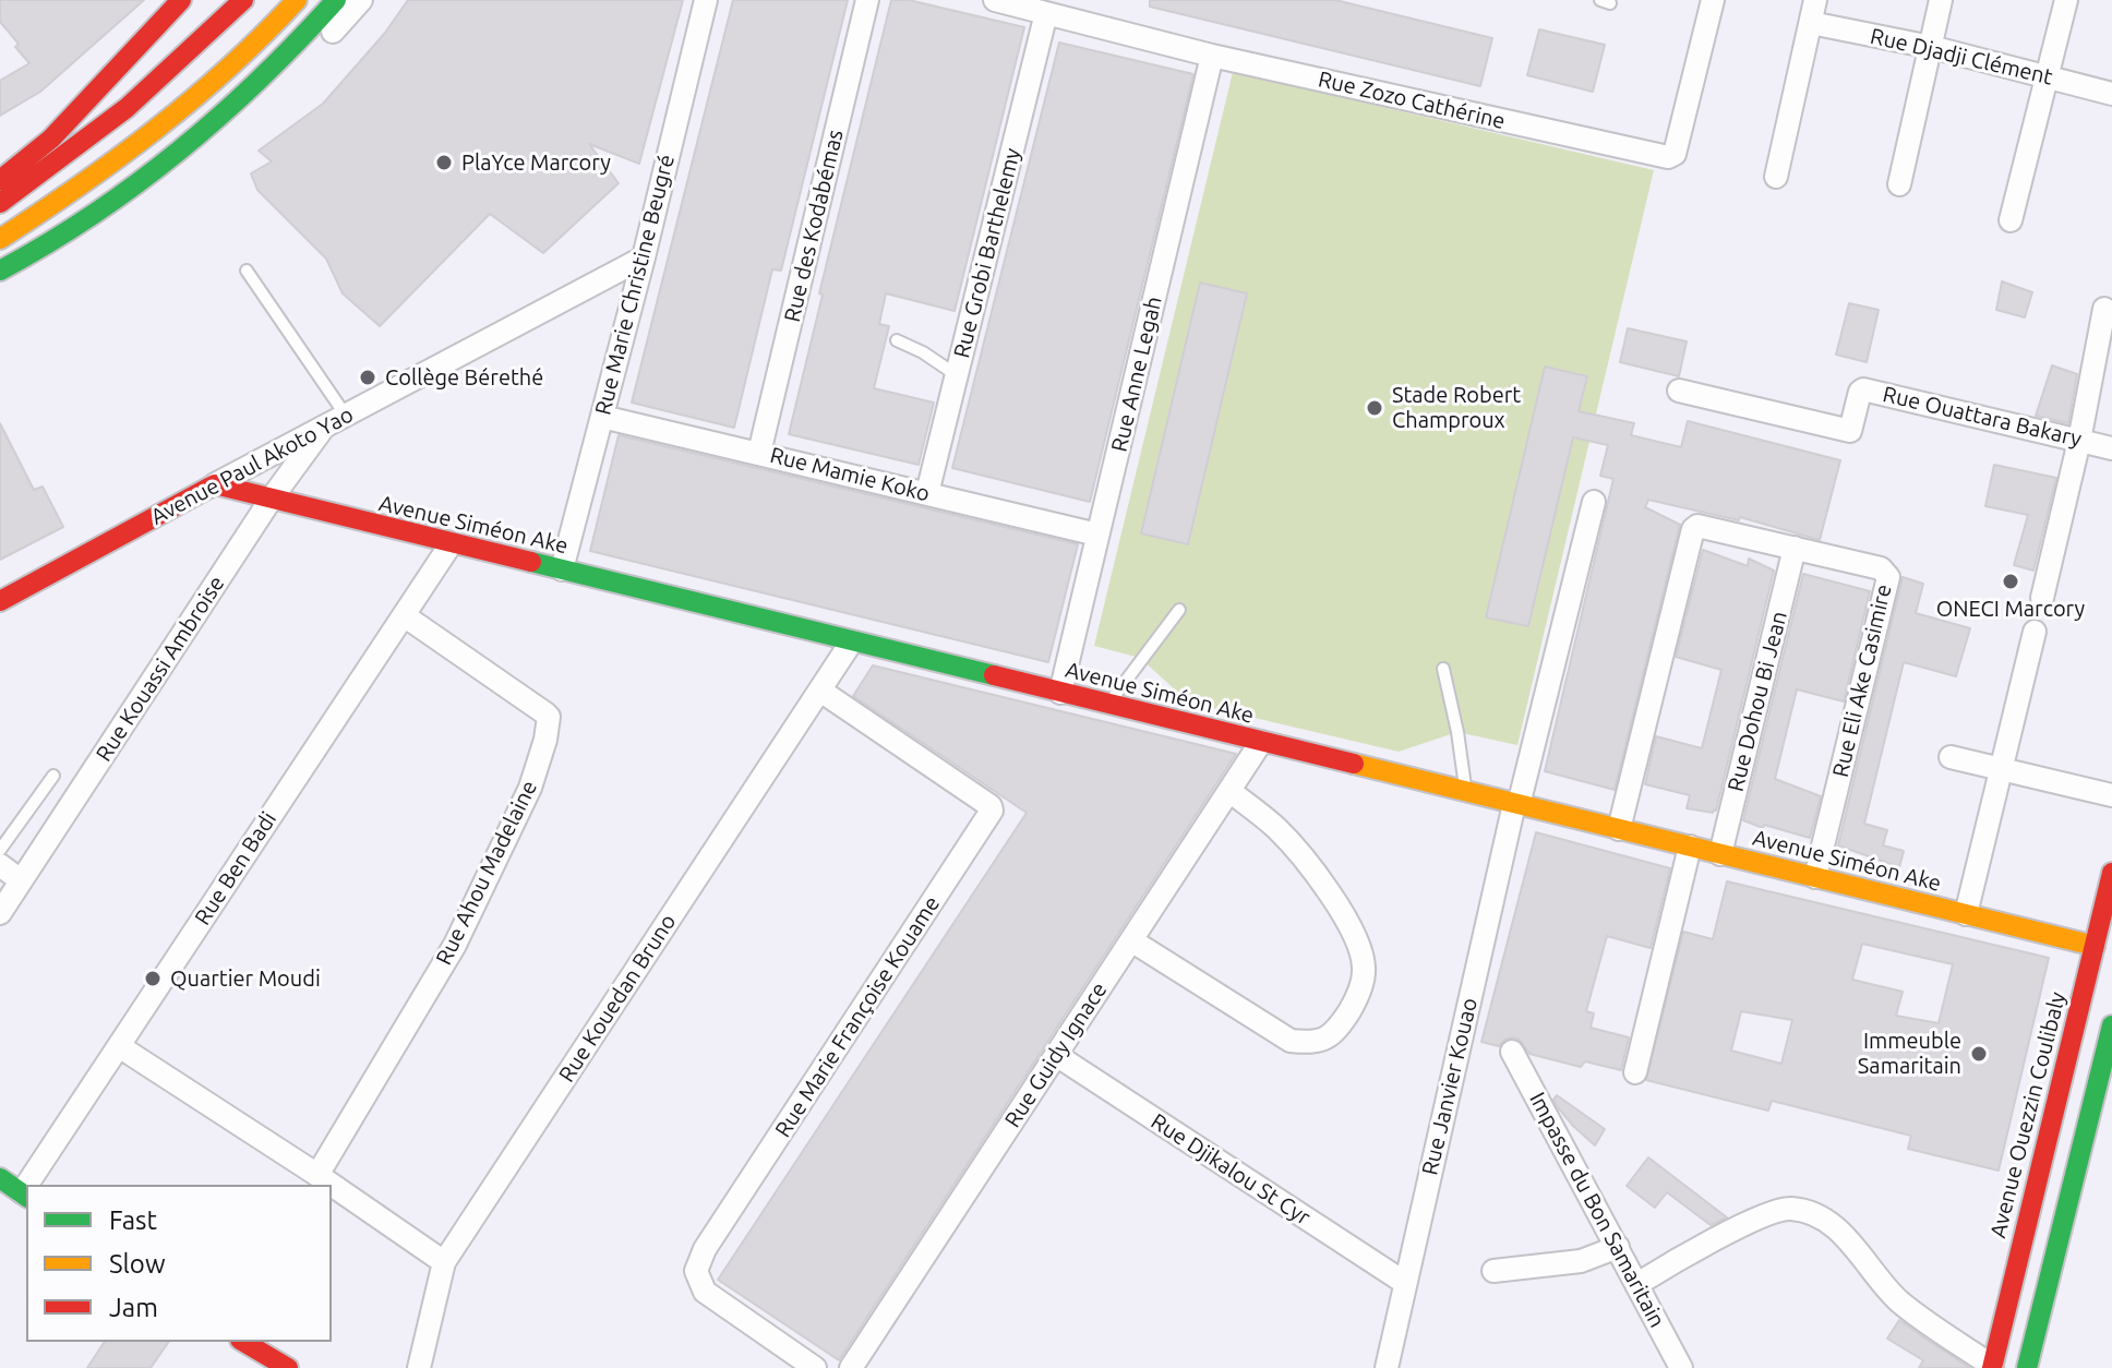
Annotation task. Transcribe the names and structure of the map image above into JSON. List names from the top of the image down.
{
  "streets": {
    "main road": ["Avenue Paul Akoto Yao", "Avenue Siméon Ake", "Avenue Ouezzin Coulibaly"],
    "street": [
      "Rue Djadji Clément",
      "Rue Zozo Cathérine",
      "Rue des Kodabémas",
      "Rue Grobi Barthelemy",
      "Rue Marie Christine Beugré",
      "Rue Anne Legah",
      "Rue Ouattara Bakary",
      "Rue Mamie Koko",
      "Rue Kouassi Ambroise",
      "Rue Eli Ake Casimire",
      "Rue Dohou Bi Jean",
      "Rue Ben Badi",
      "Rue Ahou Madelaine",
      "Rue Kouedan Bruno",
      "Rue Marie Françoise Kouame",
      "Rue Guidy Ignace",
      "Rue Janvier Kouao",
      "Rue Djikalou St Cyr",
      "Impasse du Bon Samaritain"
    ]
  },
  "crossings": [
    ["Rue Zozo Cathérine", "Rue Grobi Barthelemy"],
    ["Rue Zozo Cathérine", "Rue Anne Legah"],
    ["Rue des Kodabémas", "Rue Mamie Koko"],
    ["Rue Grobi Barthelemy", "Rue Mamie Koko"],
    ["Rue Marie Christine Beugré", "Avenue Paul Akoto Yao"],
    ["Rue Marie Christine Beugré", "Rue Mamie Koko"],
    ["Rue Marie Christine Beugré", "Avenue Siméon Ake"],
    ["Rue Anne Legah", "Rue Mamie Koko"],
    ["Rue Anne Legah", "Avenue Siméon Ake"],
    ["Avenue Paul Akoto Yao", "Avenue Siméon Ake"],
    ["Avenue Paul Akoto Yao", "Rue Kouassi Ambroise"],
    ["Avenue Siméon Ake", "Rue Kouassi Ambroise"],
    ["Avenue Siméon Ake", "Rue Eli Ake Casimire"],
    ["Avenue Siméon Ake", "Rue Dohou Bi Jean"],
    ["Avenue Siméon Ake", "Rue Ben Badi"],
    ["Avenue Siméon Ake", "Rue Kouedan Bruno"],
    ["Avenue Siméon Ake", "Rue Guidy Ignace"],
    ["Avenue Siméon Ake", "Rue Janvier Kouao"],
    ["Avenue Siméon Ake", "Avenue Ouezzin Coulibaly"],
    ["Rue Eli Ake Casimire", "Rue Dohou Bi Jean"],
    ["Rue Ben Badi", "Rue Ahou Madelaine"],
    ["Rue Kouedan Bruno", "Rue Marie Françoise Kouame"],
    ["Rue Guidy Ignace", "Rue Djikalou St Cyr"],
    ["Rue Janvier Kouao", "Rue Djikalou St Cyr"]
  ],
  "places": [
    "PlaYce Marcory",
    "Collège Bérethé",
    "Stade Robert Champroux",
    "ONECI Marcory",
    "Quartier Moudi",
    "Immeuble Samaritain"
  ],
  "legend": ["Fast", "Slow", "Jam"]
}
